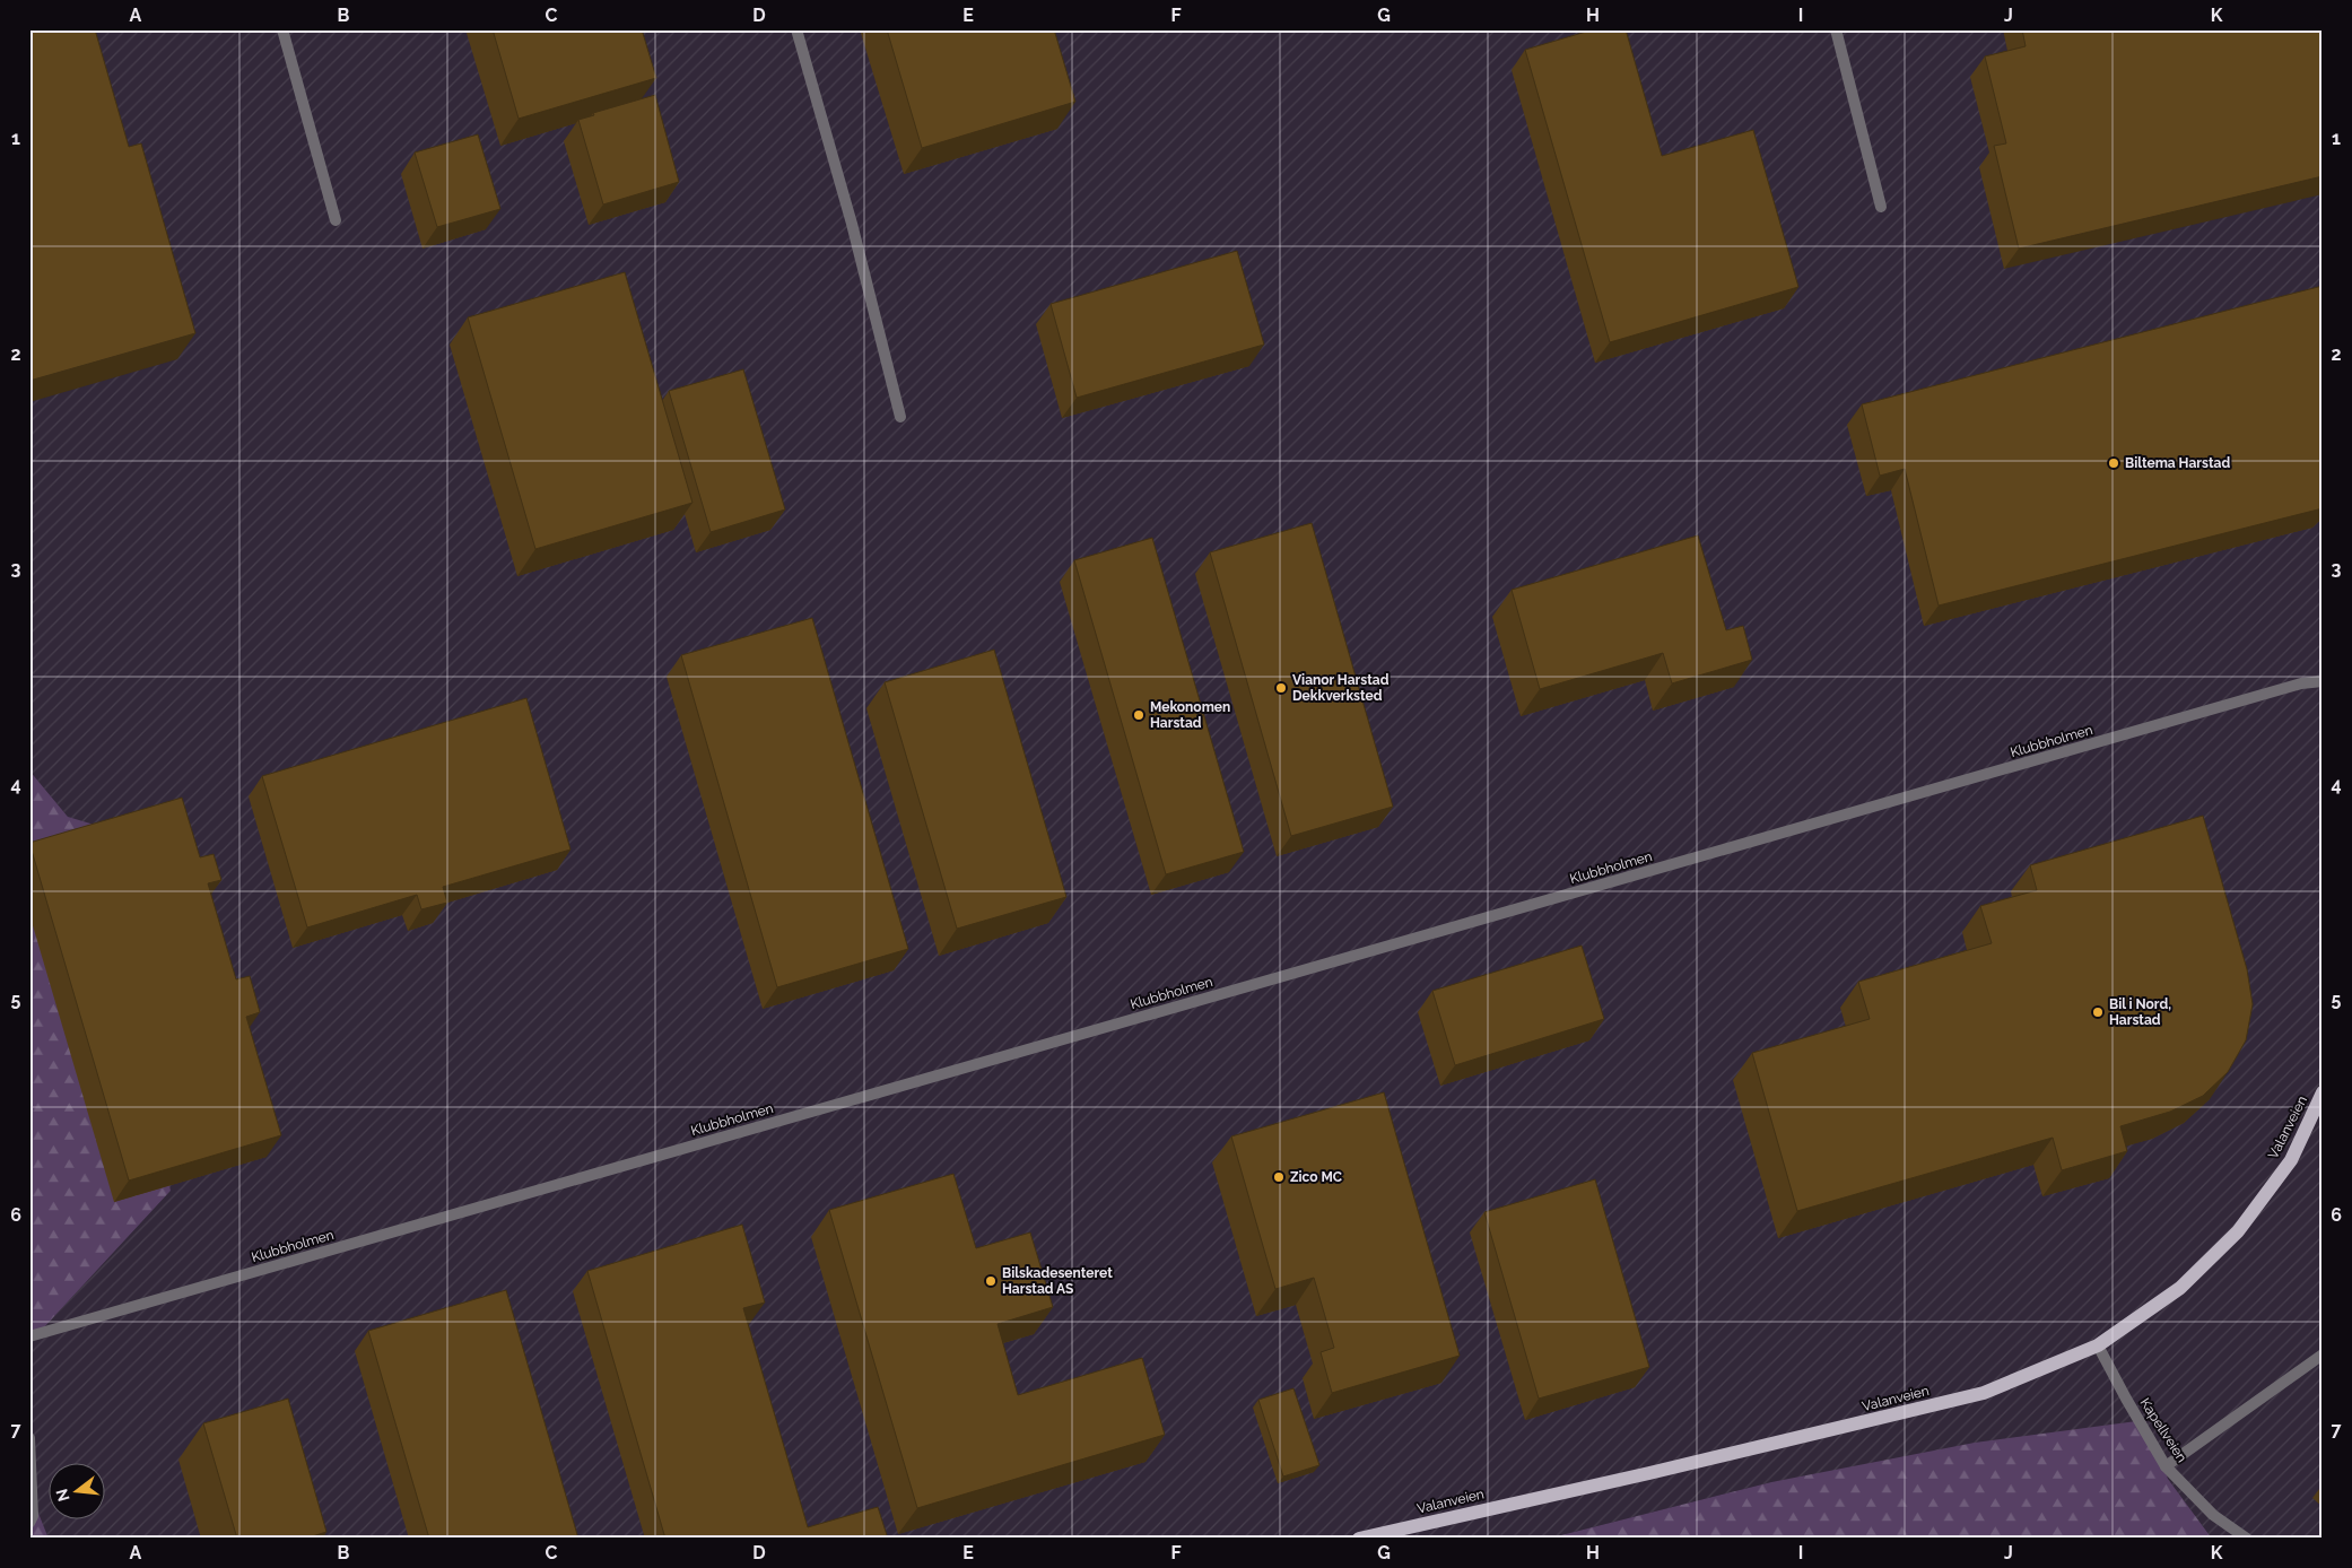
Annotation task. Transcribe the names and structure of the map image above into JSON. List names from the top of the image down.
{
  "streets": {
    "main road": ["Valanveien"],
    "street": ["Klubbholmen", "Kapellveien"]
  },
  "crossings": [
    ["Valanveien", "Kapellveien"]
  ],
  "places": [
    "Biltema Harstad",
    "Vianor Harstad Dekkverksted",
    "Mekonomen Harstad",
    "Bil i Nord, Harstad",
    "Zico MC",
    "Bilskadesenteret Harstad AS"
  ],
  "north": "left",
  "grid": {
    "columns": [
      "A",
      "B",
      "C",
      "D",
      "E",
      "F",
      "G",
      "H",
      "I",
      "J",
      "K"
    ],
    "rows": [
      "1",
      "2",
      "3",
      "4",
      "5",
      "6",
      "7"
    ]
  }
}
